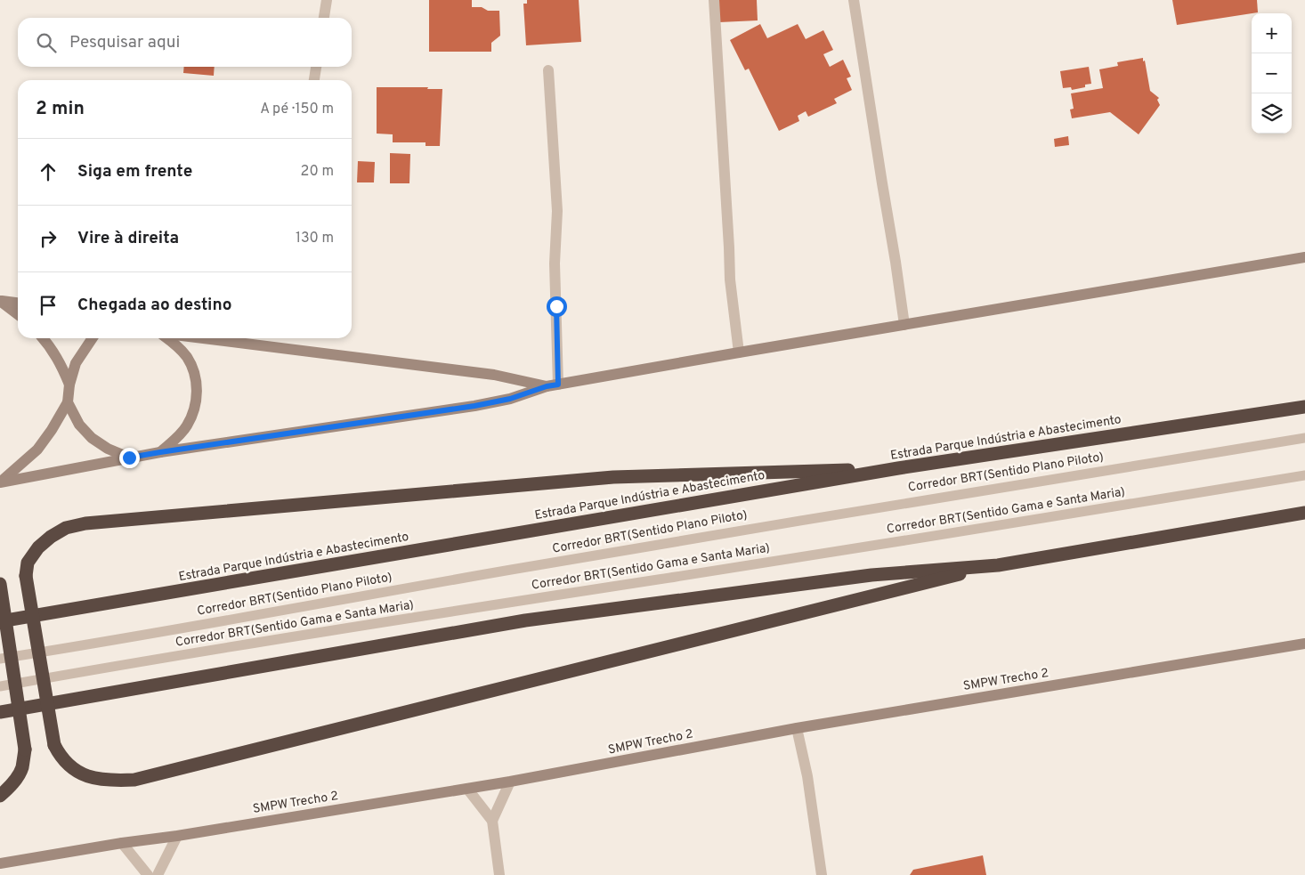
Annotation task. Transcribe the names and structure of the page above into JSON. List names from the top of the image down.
{
  "streets": {
    "highway": ["Estrada Parque Indústria e Abastecimento"],
    "street": ["SMPW Trecho 2"],
    "lane": ["Corredor BRT(Sentido Plano Piloto)", "Corredor BRT(Sentido Gama e Santa Maria)"]
  },
  "page": {
    "map_buttons": ["+", "−"],
    "search": "Pesquisar aqui",
    "heading": ["2 min", "A pé · 150 m"],
    "list": [
      ["Siga em frente", "20 m"],
      ["Vire à direita", "130 m"],
      "Chegada ao destino"
    ]
  }
}
